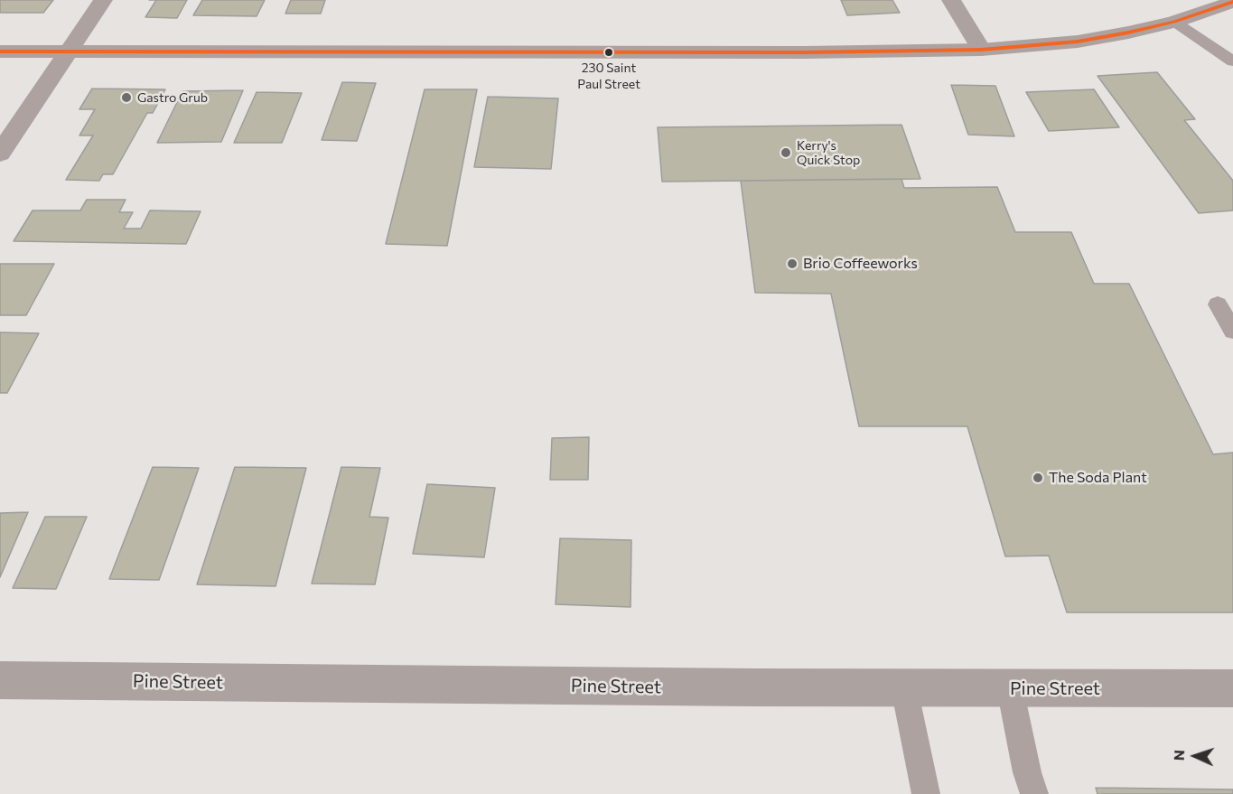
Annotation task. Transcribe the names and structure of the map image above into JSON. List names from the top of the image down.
{
  "streets": {
    "main road": ["Pine Street"]
  },
  "places": [
    "230 Saint Paul Street",
    "Gastro Grub",
    "Kerry's Quick Stop",
    "Brio Coffeeworks",
    "The Soda Plant"
  ],
  "north": "left"
}
